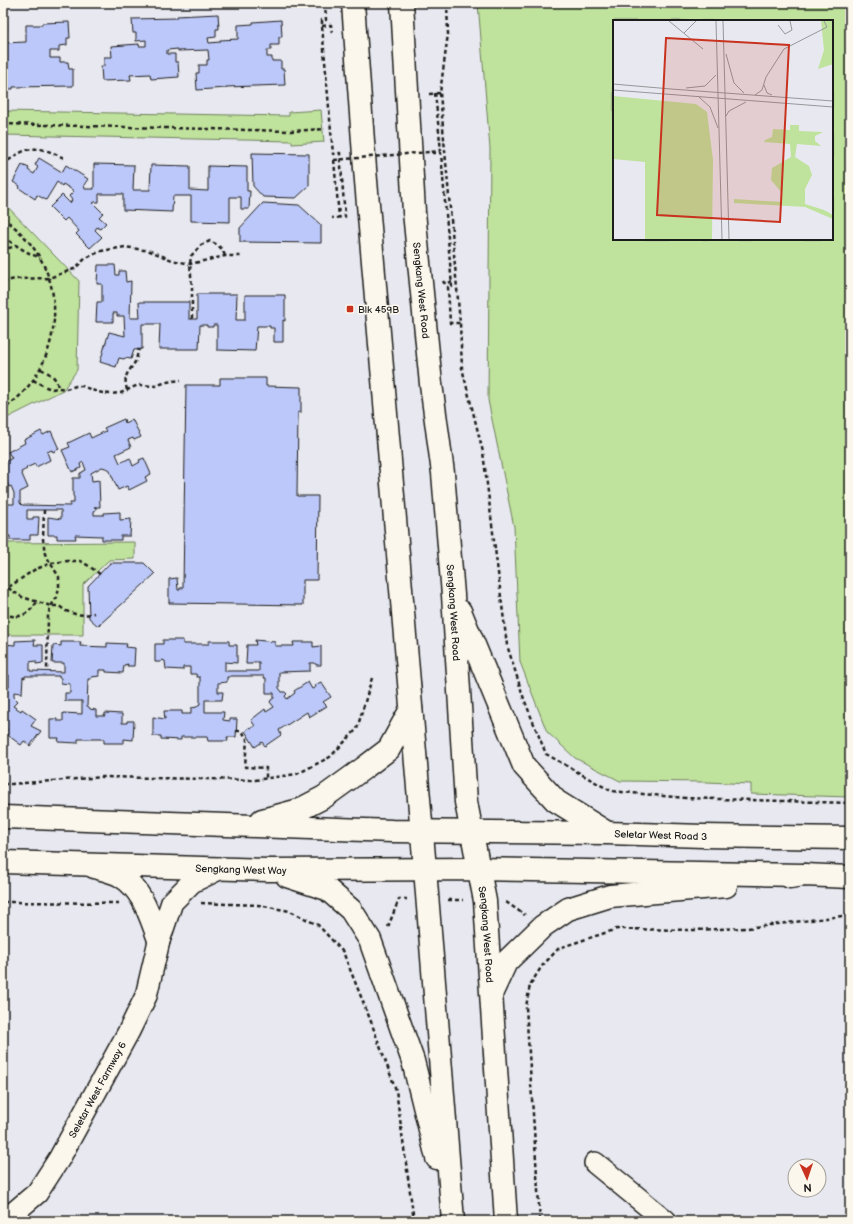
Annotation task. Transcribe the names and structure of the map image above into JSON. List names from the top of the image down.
{
  "streets": {
    "main road": ["Sengkang West Road", "Seletar West Road 3", "Sengkang West Way"],
    "street": ["Seletar West Farmway 6"]
  },
  "crossings": [
    ["Sengkang West Road", "Seletar West Road 3"],
    ["Sengkang West Road", "Sengkang West Way"],
    ["Sengkang West Way", "Seletar West Farmway 6"]
  ],
  "places": {
    "transit": ["Blk 459B"]
  },
  "north": "bottom"
}
